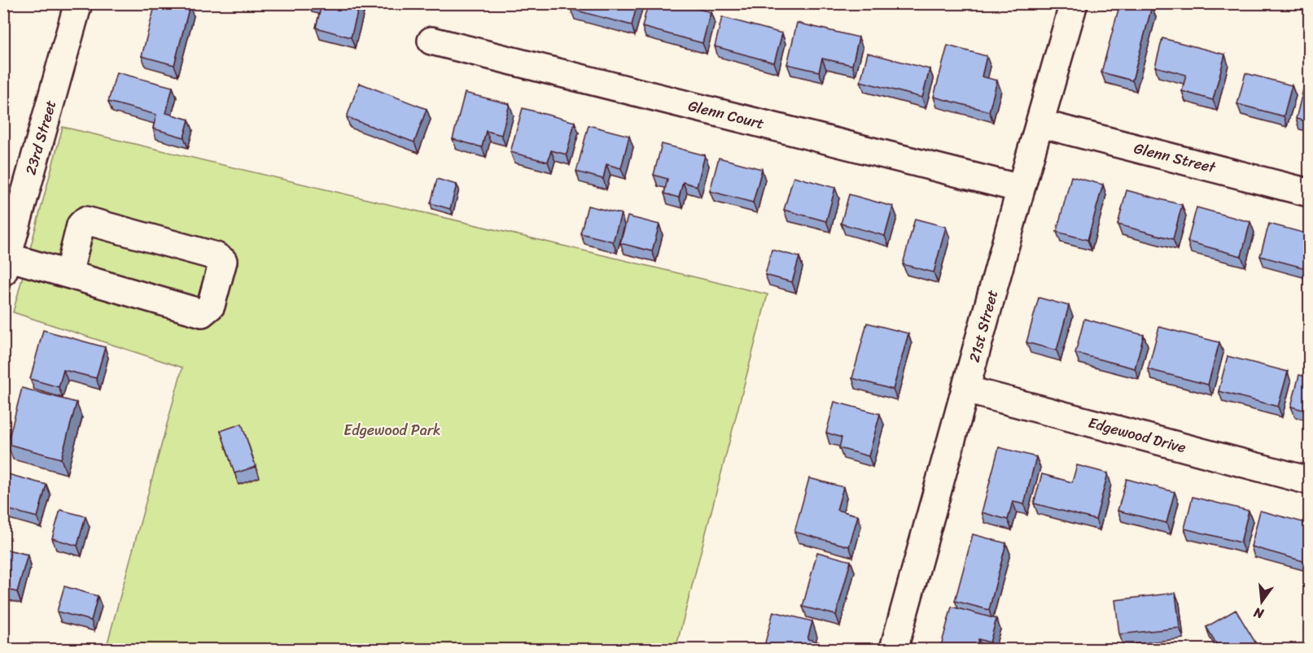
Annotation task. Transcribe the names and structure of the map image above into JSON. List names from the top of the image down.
{
  "streets": {
    "street": [
      "Glenn Court",
      "23rd Street",
      "Glenn Street",
      "21st Street",
      "Edgewood Drive"
    ]
  },
  "crossings": [
    ["Glenn Court", "21st Street"],
    ["Glenn Street", "21st Street"],
    ["21st Street", "Edgewood Drive"]
  ],
  "parks": ["Edgewood Park"],
  "north": "bottom"
}
